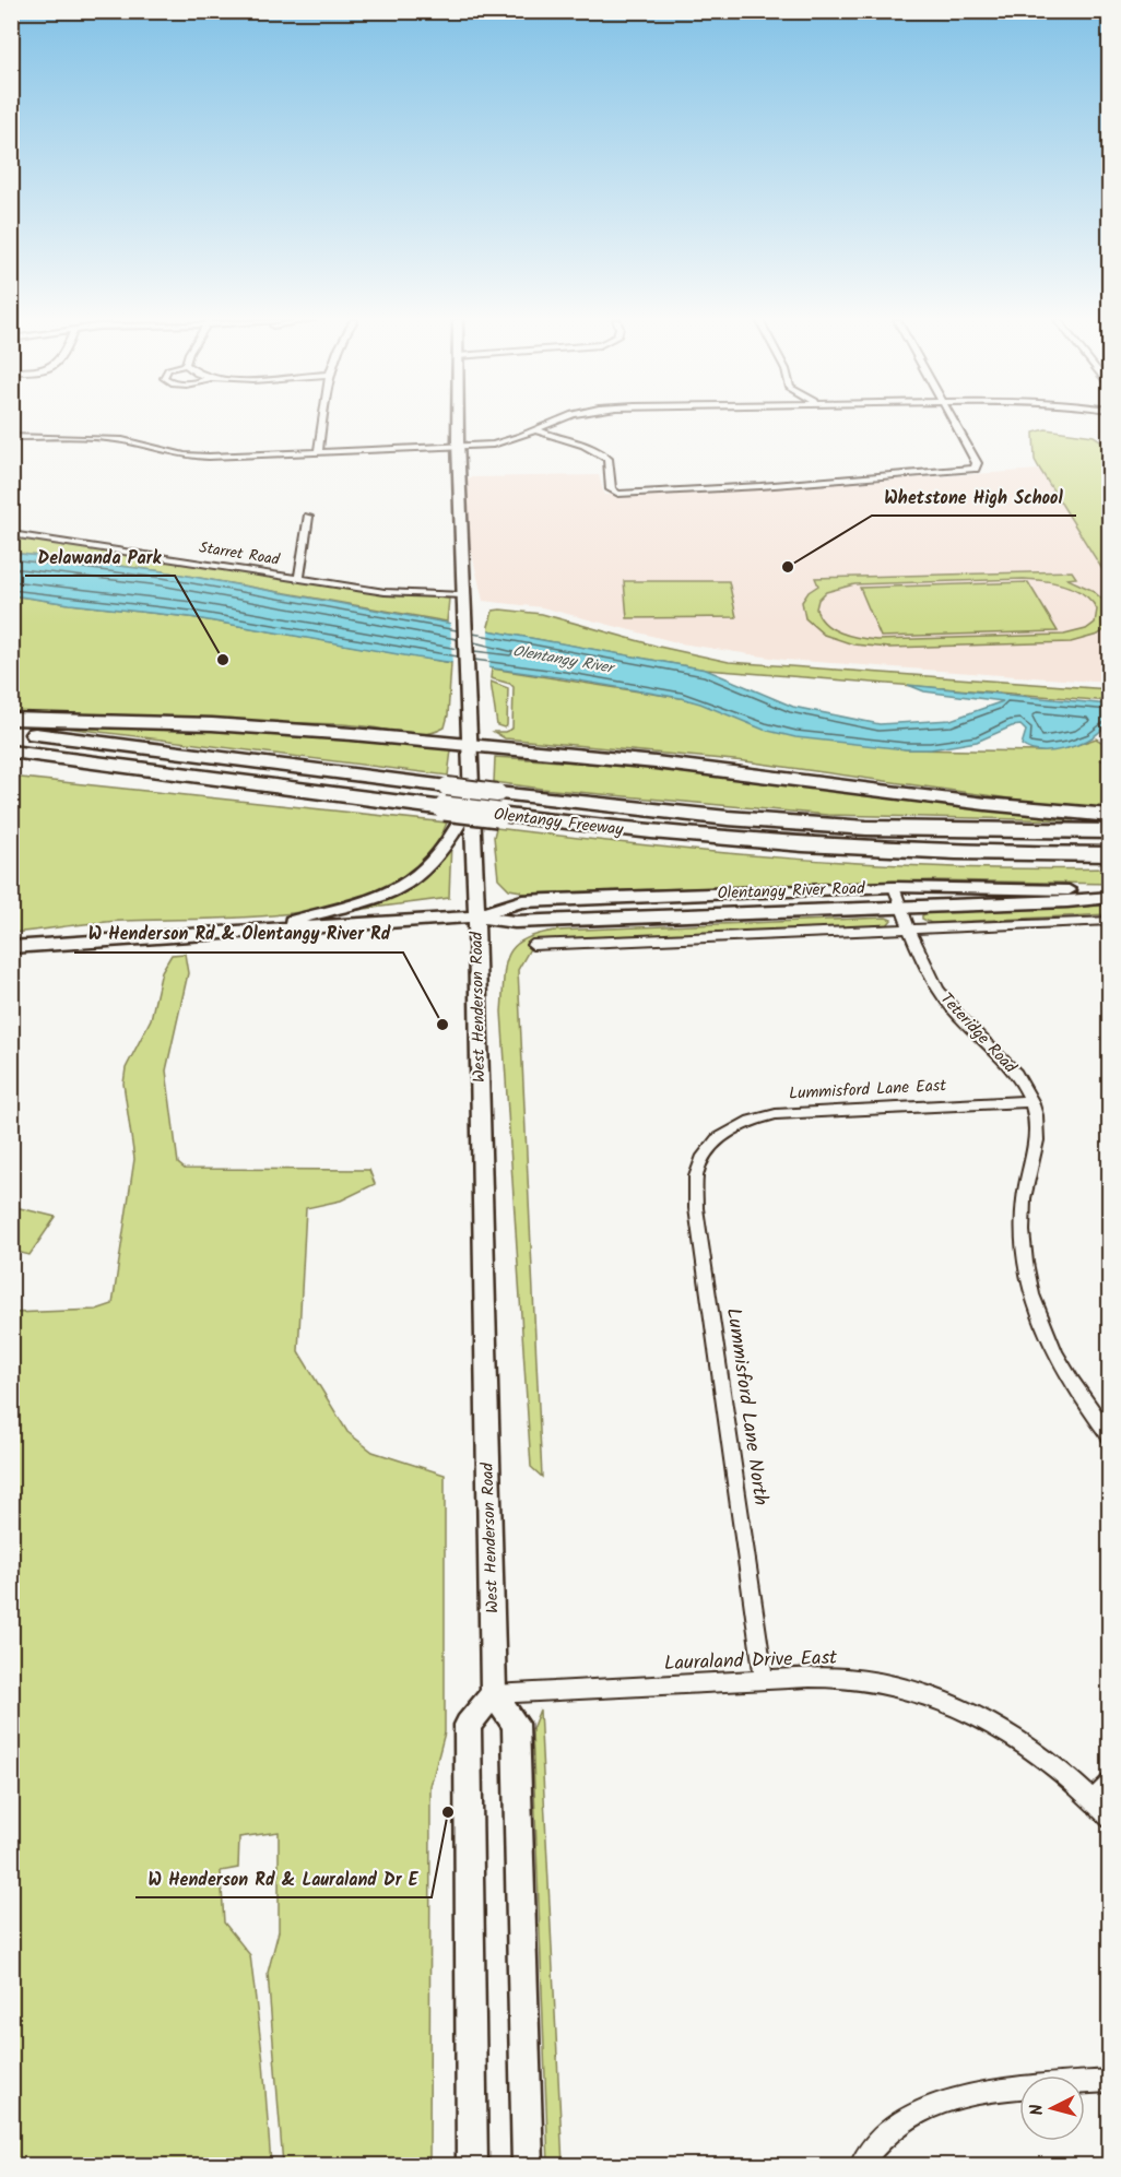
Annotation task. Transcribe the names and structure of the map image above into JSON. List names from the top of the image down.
{
  "streets": {
    "highway": ["Olentangy Freeway"],
    "main road": ["Olentangy River Road", "West Henderson Road"],
    "street": [
      "Starret Road",
      "Teteridge Road",
      "Lummisford Lane East",
      "Lummisford Lane North",
      "Lauraland Drive East"
    ]
  },
  "crossings": [
    ["Starret Road", "West Henderson Road"],
    ["Olentangy River Road", "West Henderson Road"],
    ["Olentangy River Road", "Teteridge Road"],
    ["West Henderson Road", "Lauraland Drive East"],
    ["Teteridge Road", "Lummisford Lane East"],
    ["Lummisford Lane East", "Lummisford Lane North"],
    ["Lummisford Lane North", "Lauraland Drive East"]
  ],
  "water": ["Olentangy River"],
  "places": [
    "Whetstone High School",
    "Delawanda Park",
    "W Henderson Rd & Olentangy River Rd",
    "W Henderson Rd & Lauraland Dr E"
  ],
  "north": "left"
}
